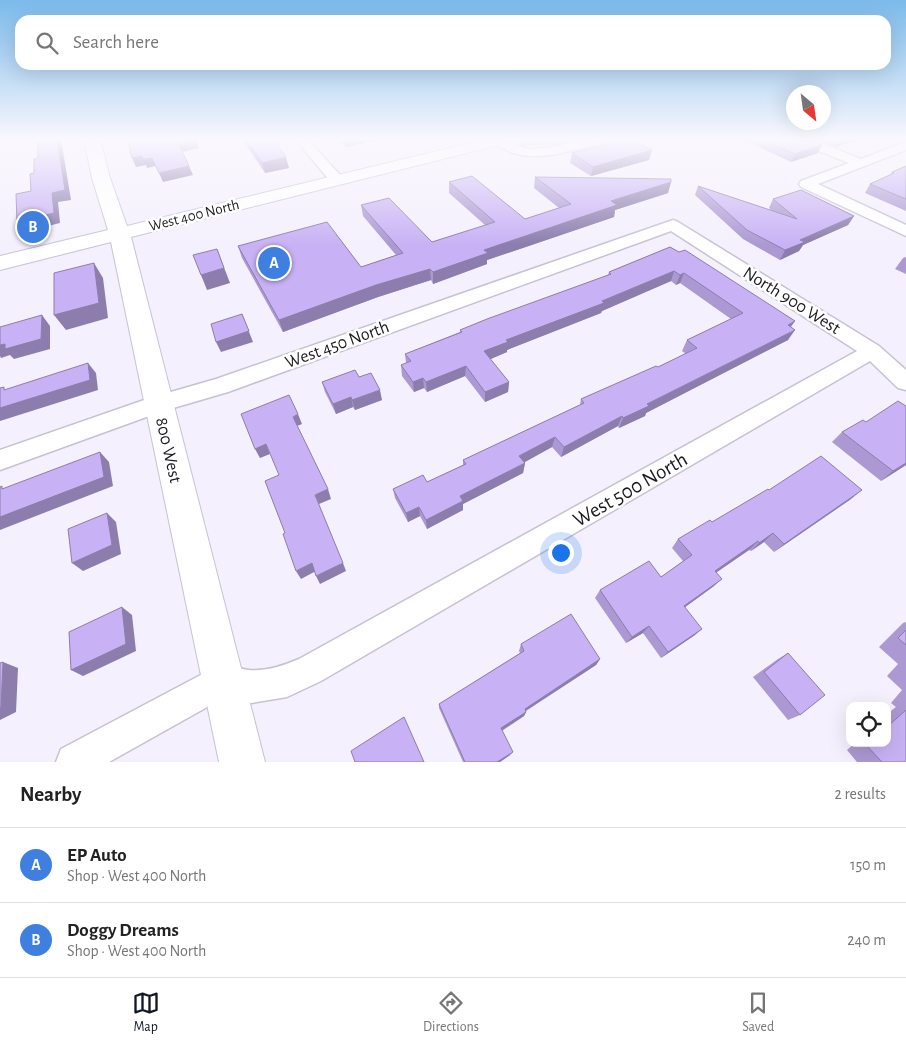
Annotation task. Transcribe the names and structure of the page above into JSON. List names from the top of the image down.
{
  "streets": {
    "street": [
      "West 400 North",
      "North 900 West",
      "West 450 North",
      "800 West",
      "West 500 North"
    ]
  },
  "crossings": [
    ["West 400 North", "800 West"],
    ["North 900 West", "West 450 North"],
    ["North 900 West", "West 500 North"],
    ["West 450 North", "800 West"],
    ["800 West", "West 500 North"]
  ],
  "north": "bottom right",
  "page": {
    "search": "Search here",
    "pins": ["B", "A"],
    "heading": ["Nearby", "2 results"],
    "list": [
      {
        "mark": "A",
        "name": "EP Auto",
        "note": "Shop · West 400 North",
        "value": "150 m"
      },
      {
        "mark": "B",
        "name": "Doggy Dreams",
        "note": "Shop · West 400 North",
        "value": "240 m"
      }
    ],
    "nav": ["Map", "Directions", "Saved"]
  }
}
